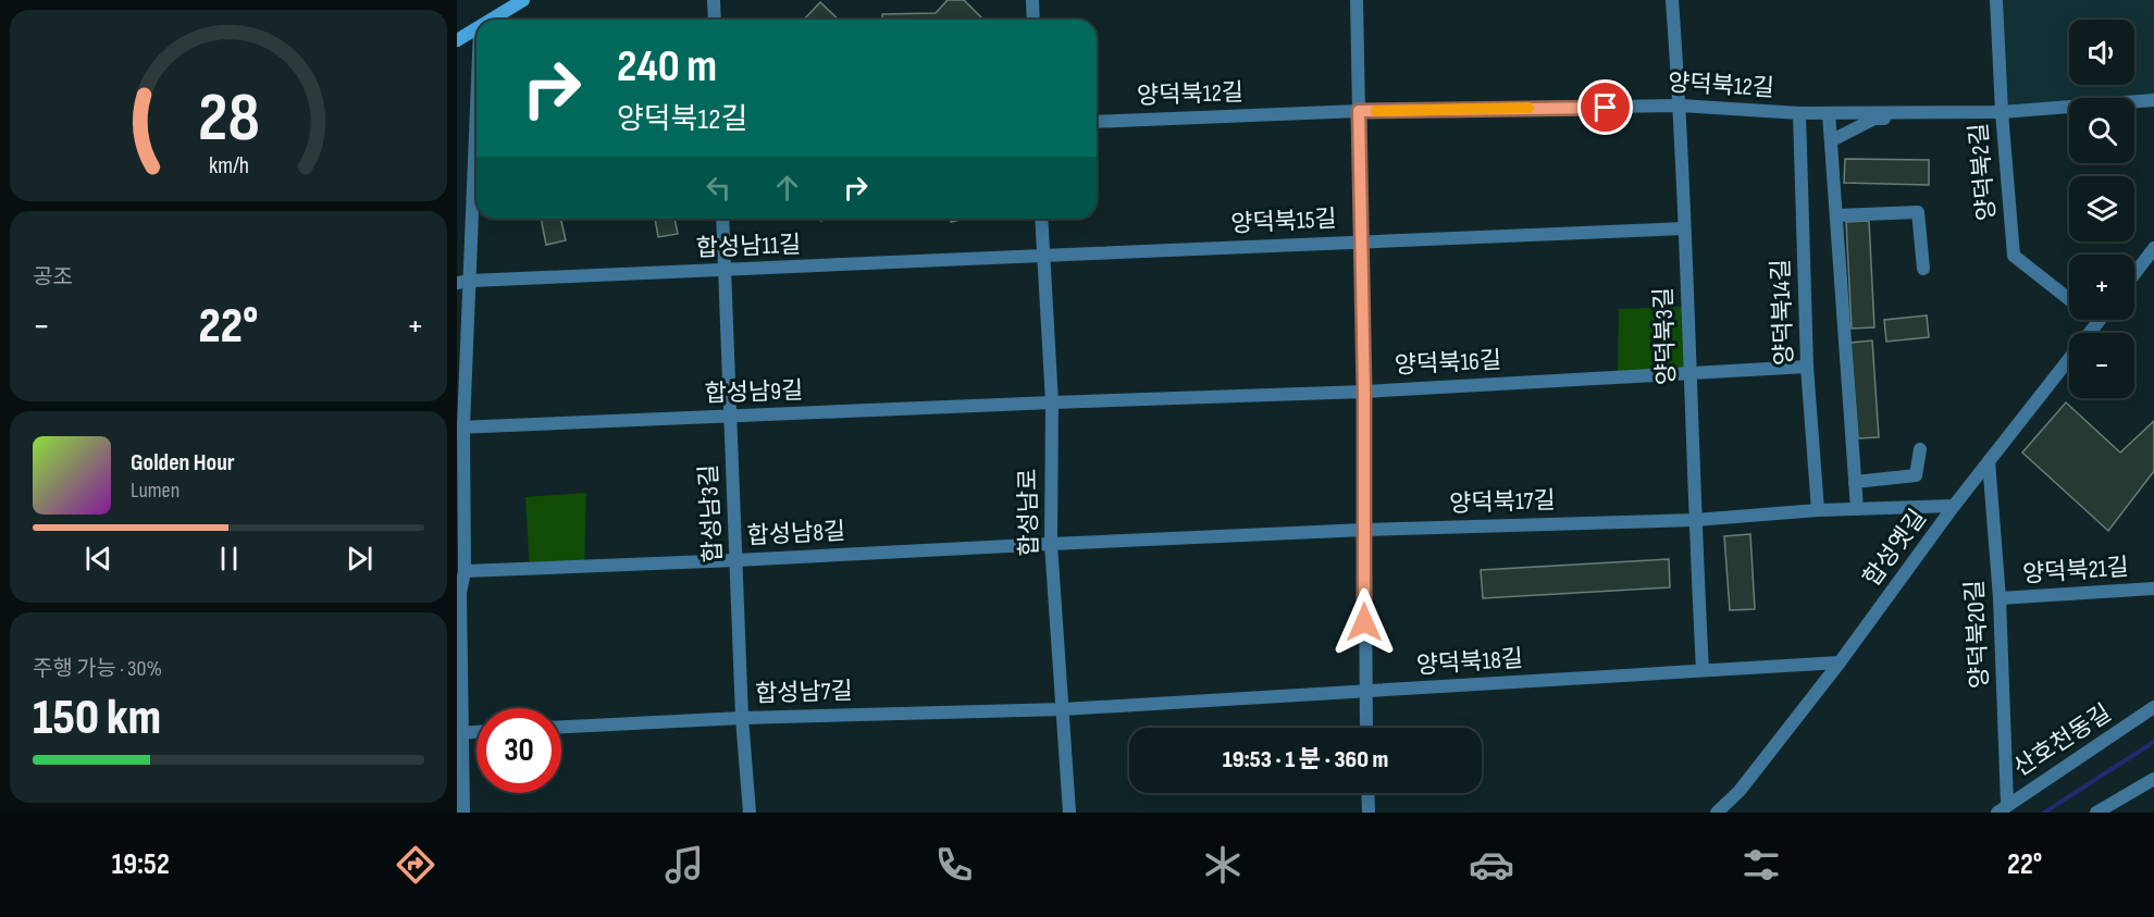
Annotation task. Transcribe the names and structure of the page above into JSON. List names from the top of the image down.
{
  "streets": {
    "street": [
      "양덕북12길",
      "양덕북2길",
      "양덕북15길",
      "합성남11길",
      "양덕북14길",
      "양덕북3길",
      "양덕북16길",
      "합성남9길",
      "양덕북17길",
      "합성남로",
      "합성남3길",
      "합성남8길",
      "합성옛길",
      "양덕북21길",
      "양덕북20길",
      "양덕북18길",
      "합성남7길",
      "산호천동길"
    ]
  },
  "crossings": [
    ["양덕북12길", "양덕북2길"],
    ["양덕북12길", "양덕북14길"],
    ["양덕북12길", "양덕북3길"],
    ["양덕북2길", "합성옛길"],
    ["양덕북15길", "합성남11길"],
    ["양덕북15길", "양덕북3길"],
    ["양덕북15길", "합성남로"],
    ["합성남11길", "합성남로"],
    ["합성남11길", "합성남3길"],
    ["양덕북14길", "양덕북16길"],
    ["양덕북14길", "양덕북17길"],
    ["양덕북3길", "양덕북16길"],
    ["양덕북3길", "양덕북17길"],
    ["양덕북3길", "양덕북18길"],
    ["양덕북16길", "합성남9길"],
    ["양덕북16길", "합성남로"],
    ["합성남9길", "합성남로"],
    ["합성남9길", "합성남3길"],
    ["양덕북17길", "합성남로"],
    ["양덕북17길", "합성남8길"],
    ["양덕북17길", "합성옛길"],
    ["합성남로", "합성남8길"],
    ["합성남로", "양덕북18길"],
    ["합성남로", "합성남7길"],
    ["합성남3길", "합성남8길"],
    ["합성남3길", "합성남7길"],
    ["합성옛길", "양덕북20길"],
    ["합성옛길", "양덕북18길"],
    ["양덕북21길", "양덕북20길"],
    ["양덕북20길", "산호천동길"],
    ["양덕북18길", "합성남7길"]
  ],
  "page": {
    "map_buttons": ["+", "−"],
    "turn": ["240 m", "양덕북12길"],
    "tile": [
      "공조",
      ["주행 가능 · 30%", "150 km"]
    ],
    "heat": ["−", "22°", "+"],
    "song": ["Golden Hour", "Lumen"],
    "limit": "30",
    "trip": "19:53 · 1 분 · 360 m",
    "tabs": ["19:52", "22°"],
    "gauge": ["28", "km/h"]
  }
}
